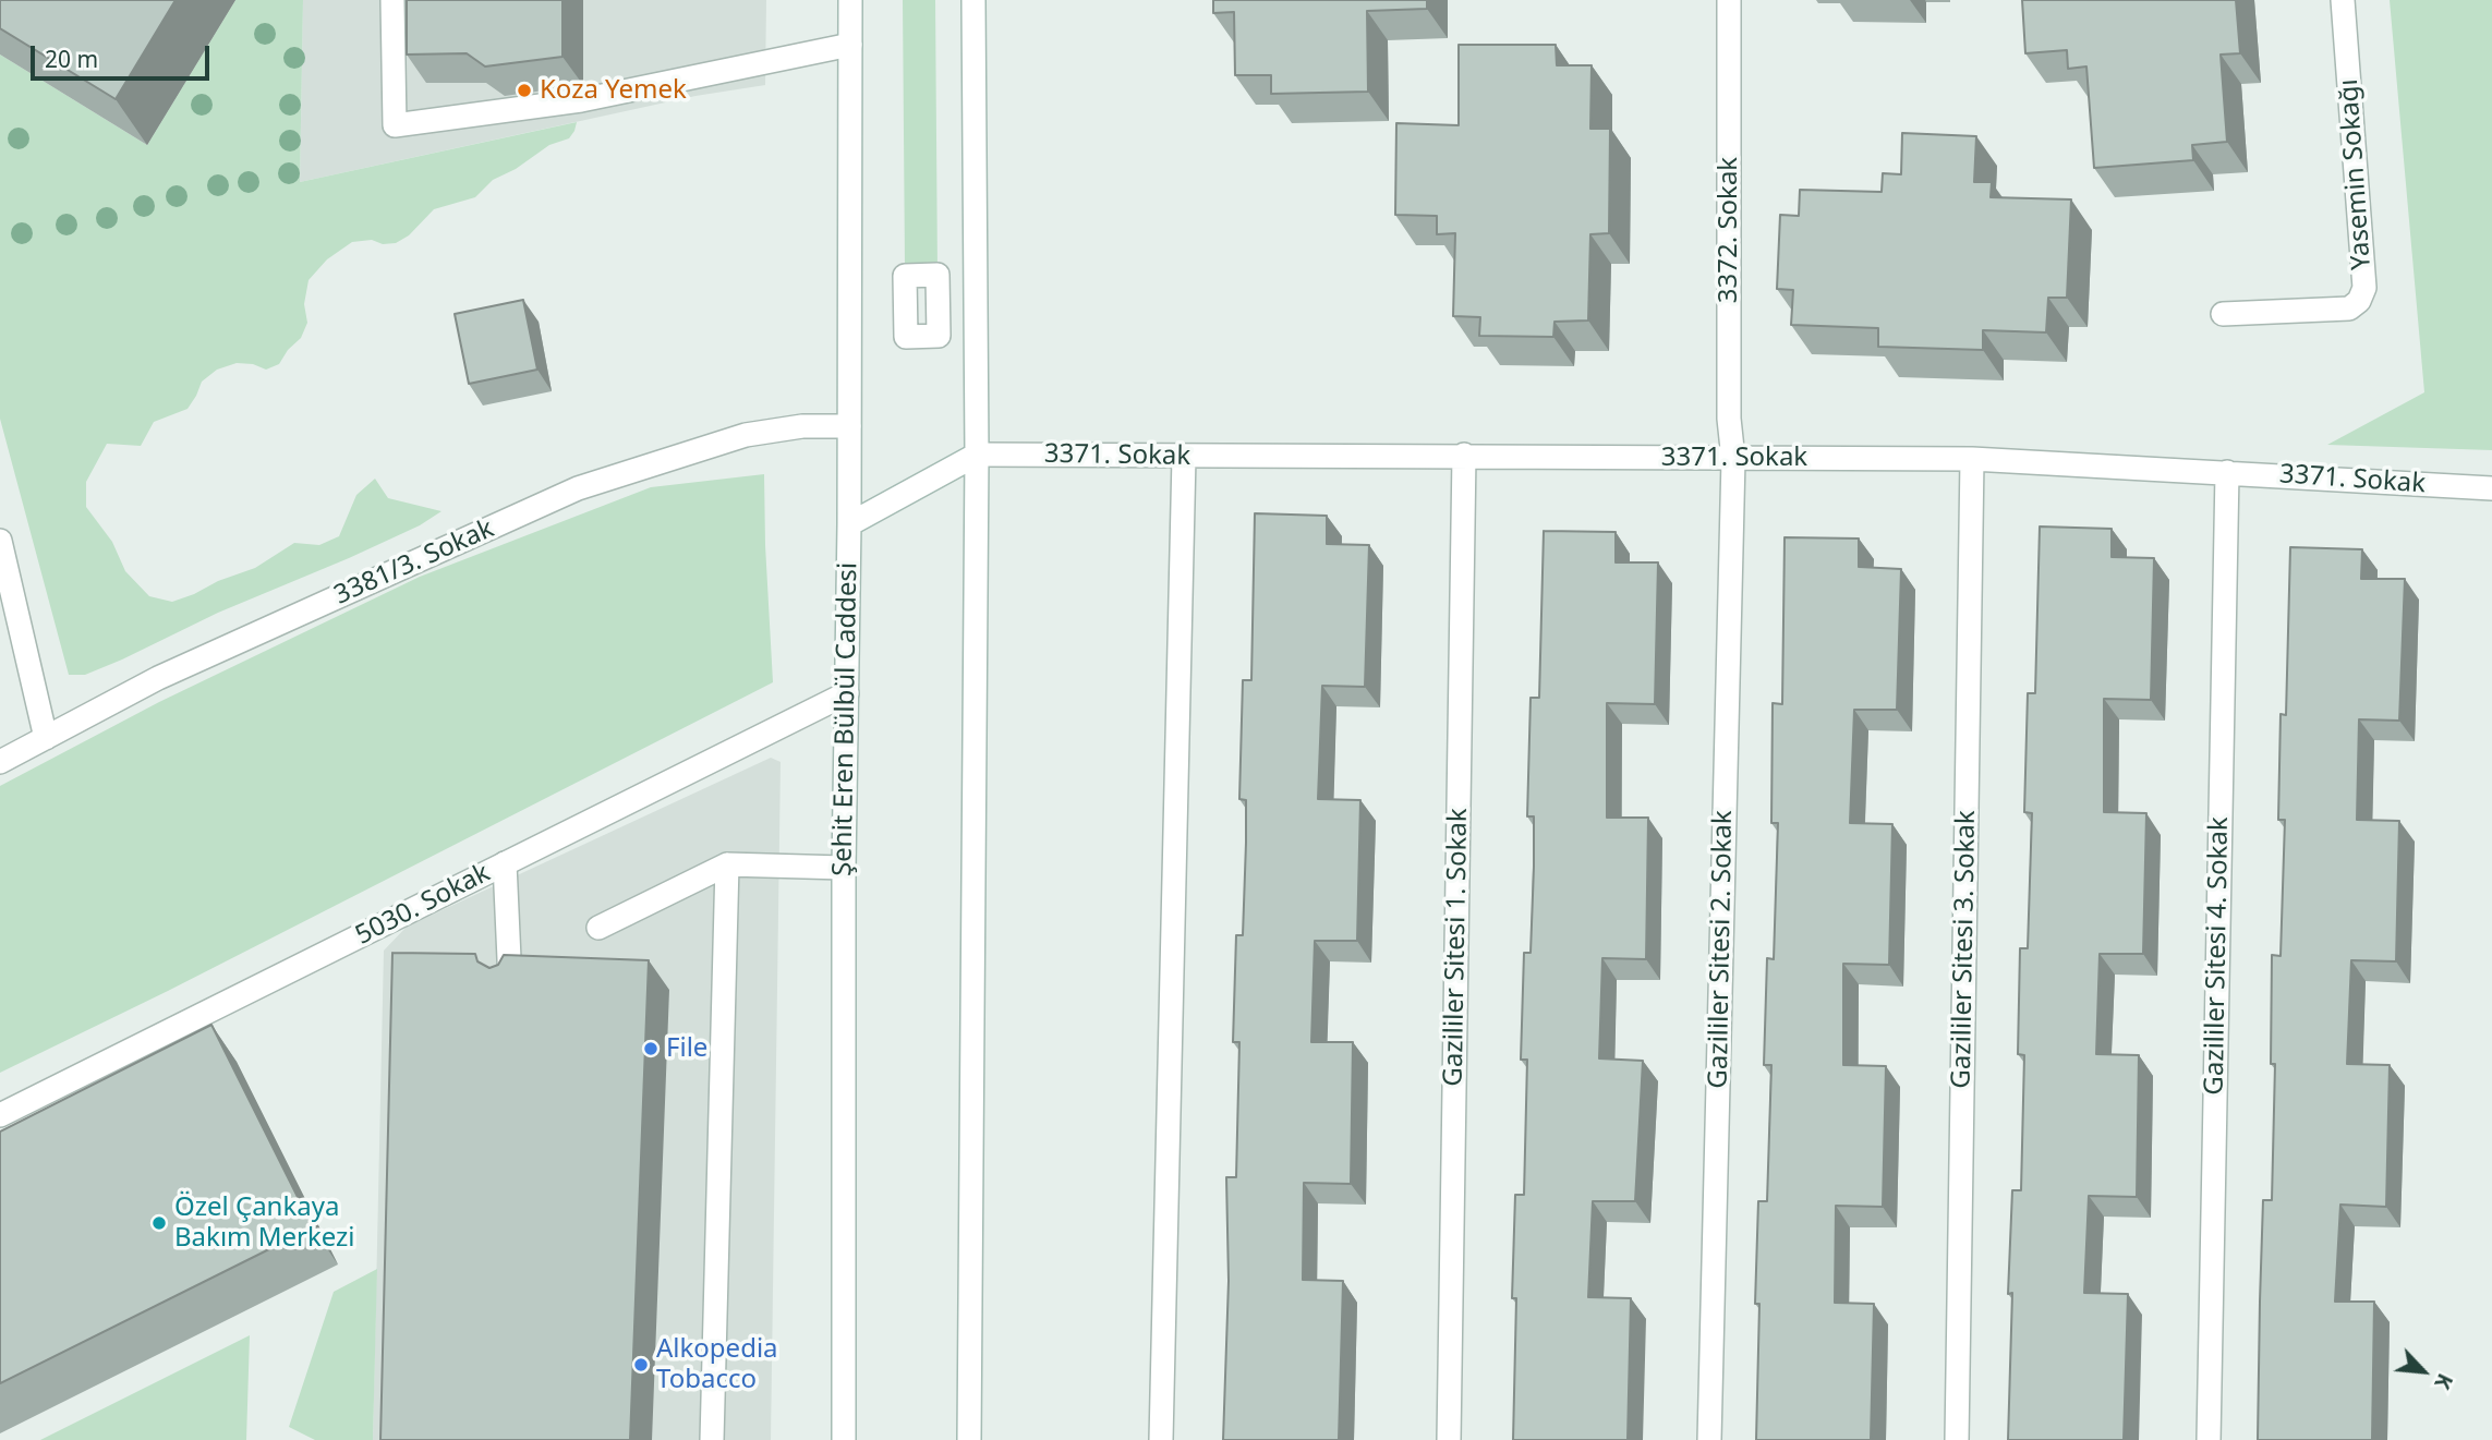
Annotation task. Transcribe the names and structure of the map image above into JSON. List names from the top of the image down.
{
  "streets": {
    "street": [
      "Yasemin Sokağı",
      "3372. Sokak",
      "3371. Sokak",
      "3381/3. Sokak",
      "Şehit Eren Bülbül Caddesi",
      "5030. Sokak",
      "Gazililer Sitesi 1. Sokak",
      "Gazililer Sitesi 2. Sokak",
      "Gazililer Sitesi 3. Sokak",
      "Gazililer Sitesi 4. Sokak"
    ]
  },
  "crossings": [
    ["3372. Sokak", "3371. Sokak"],
    ["3372. Sokak", "Gazililer Sitesi 2. Sokak"],
    ["3371. Sokak", "Gazililer Sitesi 1. Sokak"],
    ["3371. Sokak", "Gazililer Sitesi 2. Sokak"],
    ["3371. Sokak", "Gazililer Sitesi 3. Sokak"],
    ["3371. Sokak", "Gazililer Sitesi 4. Sokak"],
    ["3381/3. Sokak", "Şehit Eren Bülbül Caddesi"],
    ["Şehit Eren Bülbül Caddesi", "5030. Sokak"]
  ],
  "places": [
    "Koza Yemek",
    "File",
    "Özel Çankaya Bakım Merkezi",
    "Alkopedia Tobacco"
  ],
  "scale_bar": "20 m",
  "north": "bottom right"
}
